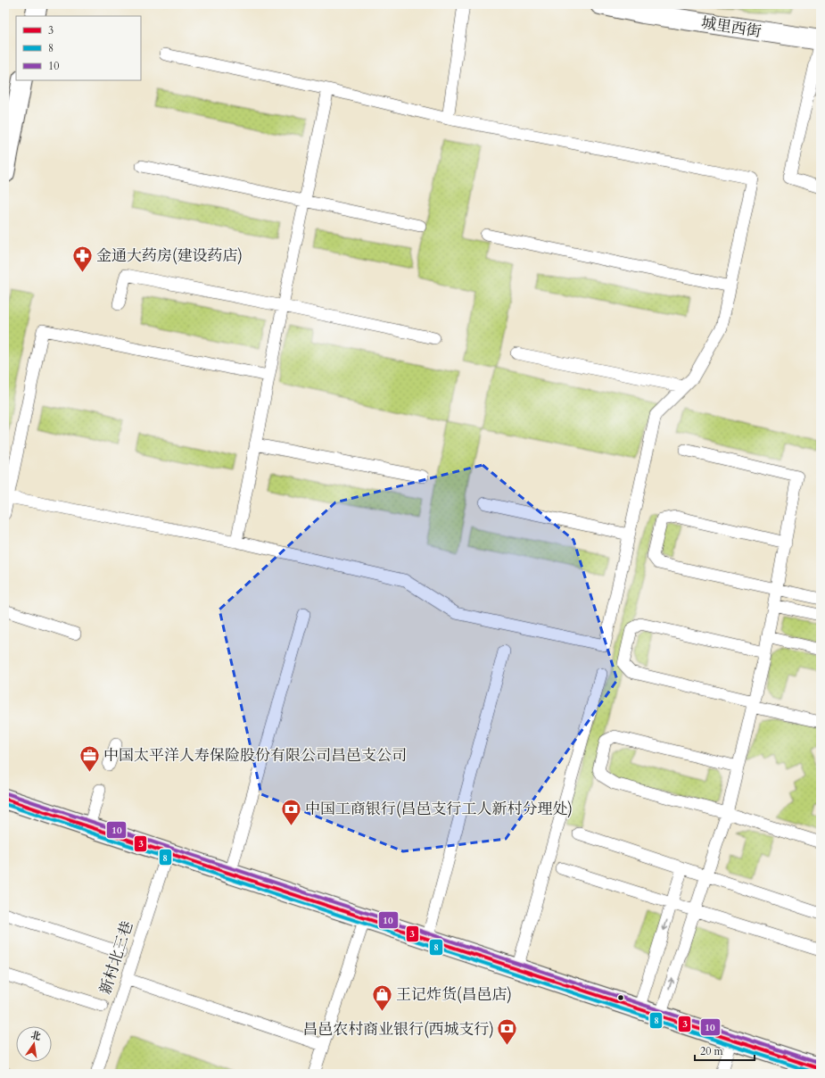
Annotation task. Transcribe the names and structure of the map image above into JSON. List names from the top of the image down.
{
  "streets": {
    "street": ["城里西街"],
    "lane": ["新村北三巷"]
  },
  "places": {
    "pharmacy": ["金通大药房(建设药店)"],
    "office": ["中国太平洋人寿保险股份有限公司昌邑支公司"],
    "bank": ["中国工商银行(昌邑支行工人新村分理处)", "昌邑农村商业银行(西城支行)"],
    "shop": ["王记炸货(昌邑店)"]
  },
  "lines": ["transit line 10", "transit line 3", "transit line 8"],
  "legend": ["3", "8", "10"],
  "scale_bar": "20 m",
  "north": "top"
}
